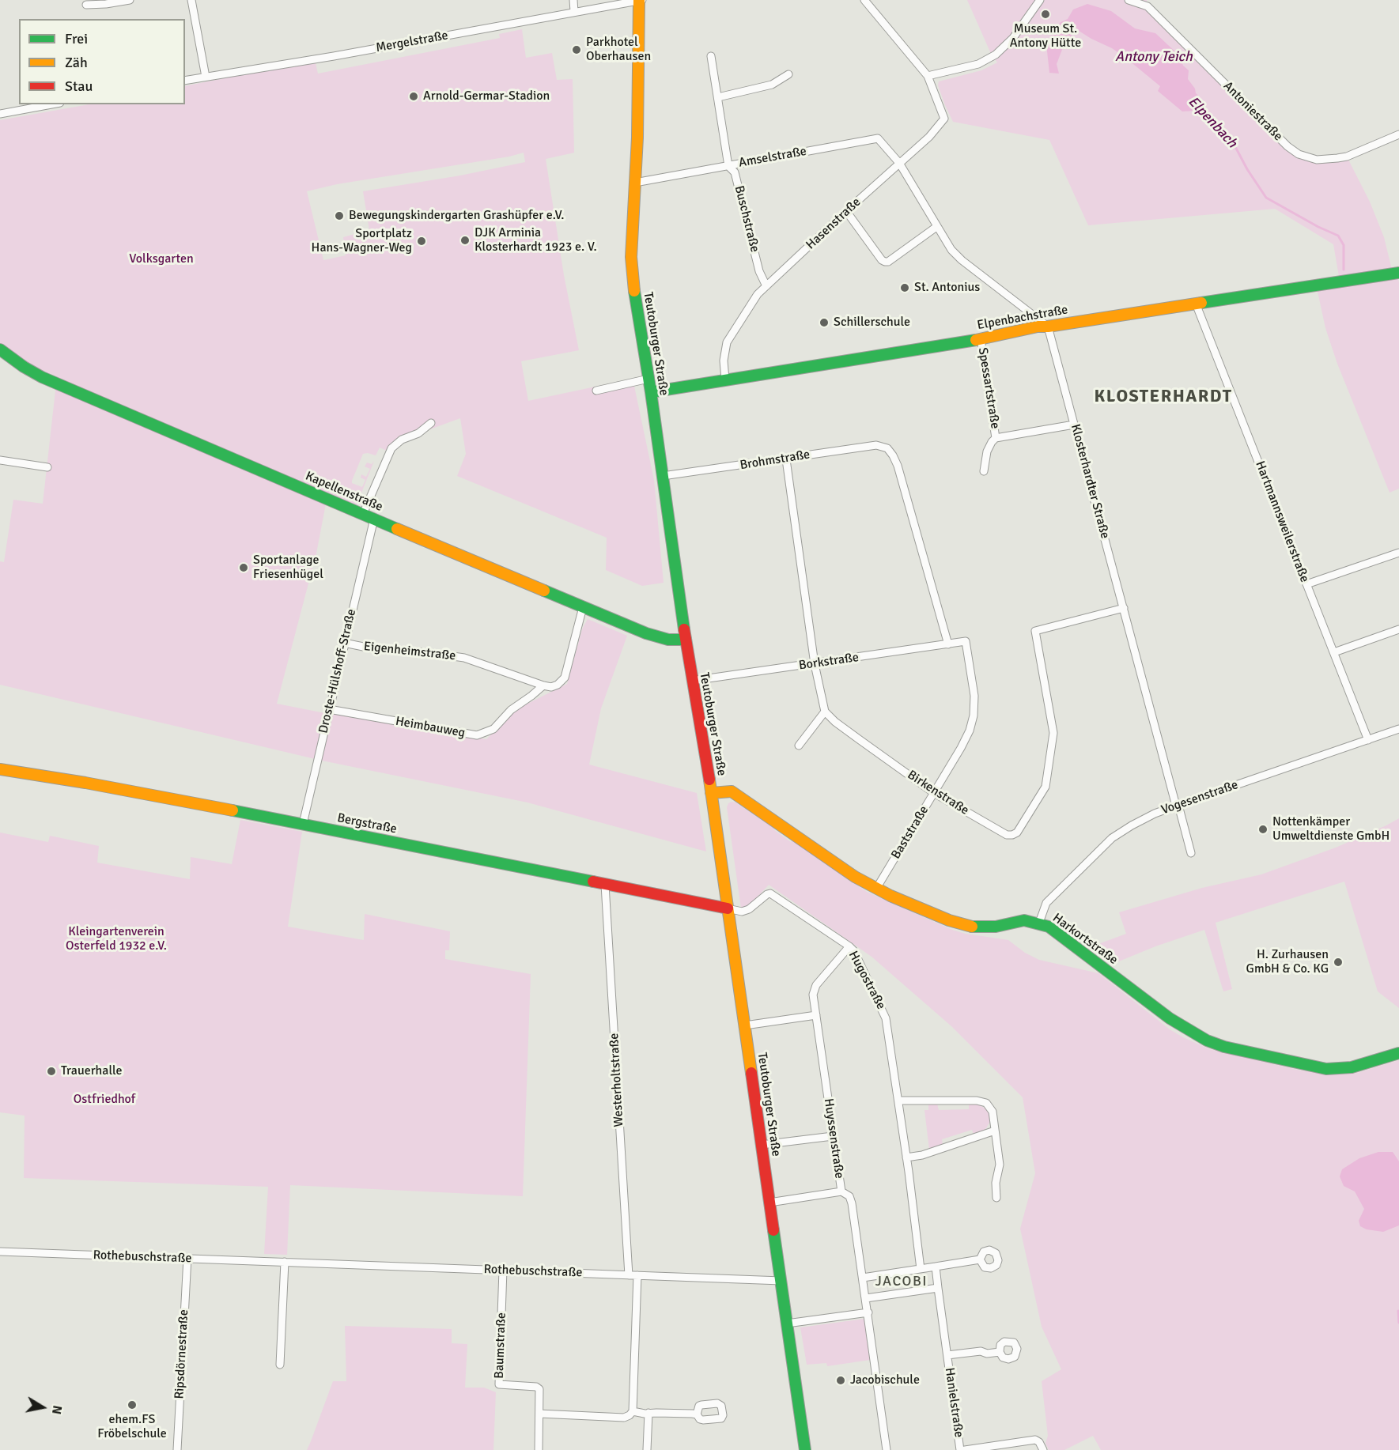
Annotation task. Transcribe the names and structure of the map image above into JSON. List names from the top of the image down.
{
  "streets": {
    "street": [
      "Mergelstraße",
      "Antoniestraße",
      "Amselstraße",
      "Buschstraße",
      "Hasenstraße",
      "Elpenbachstraße",
      "Teutoburger Straße",
      "Spessartstraße",
      "Brohmstraße",
      "Klosterhardter Straße",
      "Kapellenstraße",
      "Hartmannsweilerstraße",
      "Eigenheimstraße",
      "Borkstraße",
      "Droste-Hülshoff-Straße",
      "Heimbauweg",
      "Birkenstraße",
      "Vogesenstraße",
      "Bergstraße",
      "Baststraße",
      "Harkortstraße",
      "Hugostraße",
      "Westerholtstraße",
      "Huyssenstraße",
      "Rothebuschstraße",
      "Baumstraße",
      "Ripsdörnestraße",
      "Hanielstraße"
    ]
  },
  "crossings": [
    ["Mergelstraße", "Teutoburger Straße"],
    ["Amselstraße", "Buschstraße"],
    ["Amselstraße", "Hasenstraße"],
    ["Amselstraße", "Teutoburger Straße"],
    ["Buschstraße", "Hasenstraße"],
    ["Hasenstraße", "Elpenbachstraße"],
    ["Elpenbachstraße", "Teutoburger Straße"],
    ["Elpenbachstraße", "Spessartstraße"],
    ["Elpenbachstraße", "Klosterhardter Straße"],
    ["Elpenbachstraße", "Hartmannsweilerstraße"],
    ["Teutoburger Straße", "Brohmstraße"],
    ["Teutoburger Straße", "Kapellenstraße"],
    ["Teutoburger Straße", "Borkstraße"],
    ["Teutoburger Straße", "Bergstraße"],
    ["Teutoburger Straße", "Harkortstraße"],
    ["Teutoburger Straße", "Hugostraße"],
    ["Teutoburger Straße", "Rothebuschstraße"],
    ["Spessartstraße", "Klosterhardter Straße"],
    ["Brohmstraße", "Borkstraße"],
    ["Klosterhardter Straße", "Birkenstraße"],
    ["Klosterhardter Straße", "Vogesenstraße"],
    ["Kapellenstraße", "Droste-Hülshoff-Straße"],
    ["Hartmannsweilerstraße", "Vogesenstraße"],
    ["Eigenheimstraße", "Droste-Hülshoff-Straße"],
    ["Eigenheimstraße", "Heimbauweg"],
    ["Borkstraße", "Baststraße"],
    ["Droste-Hülshoff-Straße", "Heimbauweg"],
    ["Droste-Hülshoff-Straße", "Bergstraße"],
    ["Birkenstraße", "Baststraße"],
    ["Vogesenstraße", "Harkortstraße"],
    ["Bergstraße", "Hugostraße"],
    ["Bergstraße", "Westerholtstraße"],
    ["Baststraße", "Harkortstraße"],
    ["Hugostraße", "Huyssenstraße"],
    ["Westerholtstraße", "Rothebuschstraße"],
    ["Rothebuschstraße", "Baumstraße"],
    ["Rothebuschstraße", "Ripsdörnestraße"]
  ],
  "districts": ["KLOSTERHARDT", "JACOBI"],
  "water": ["Antony Teich", "Elpenbach"],
  "parks": ["Volksgarten", "Kleingartenverein Osterfeld 1932 e.V.", "Ostfriedhof"],
  "places": [
    "Museum St. Antony Hütte",
    "Parkhotel Oberhausen",
    "Arnold-Germar-Stadion",
    "Bewegungskindergarten Grashüpfer e.V.",
    "DJK Arminia Klosterhardt 1923 e. V.",
    "Sportplatz Hans-Wagner-Weg",
    "St. Antonius",
    "Schillerschule",
    "Sportanlage Friesenhügel",
    "Nottenkämper Umweltdienste GmbH",
    "H. Zurhausen GmbH & Co. KG",
    "Trauerhalle",
    "Jacobischule",
    "ehem.FS Fröbelschule"
  ],
  "legend": ["Frei", "Zäh", "Stau"],
  "north": "right"
}
